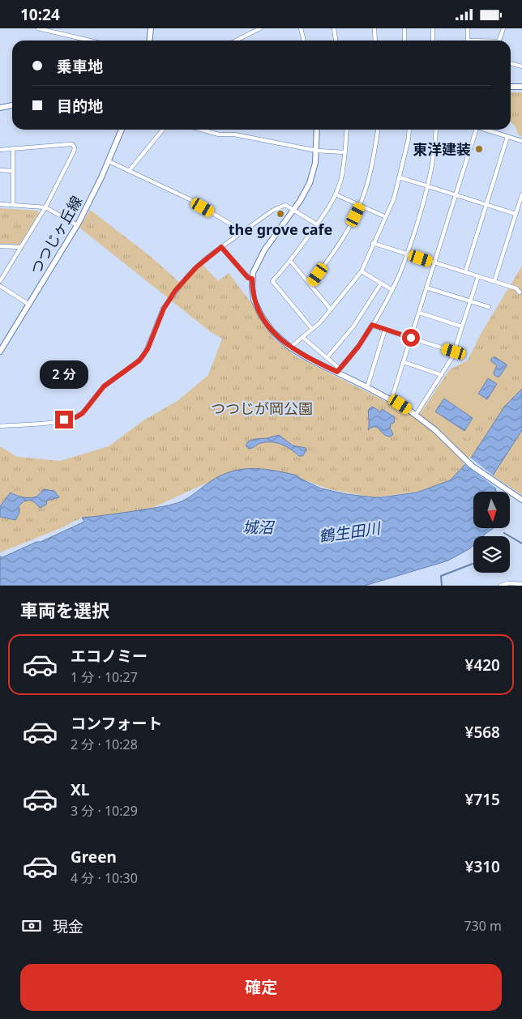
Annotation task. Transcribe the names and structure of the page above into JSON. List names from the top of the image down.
{
  "streets": {
    "street": ["つつじヶ丘線"]
  },
  "water": ["城沼", "鶴生田川"],
  "parks": ["つつじが岡公園"],
  "places": ["東洋建装", "the grove cafe"],
  "north": "bottom",
  "page": {
    "status": "10:24",
    "banner": ["乗車地", "目的地"],
    "bubble": "2 分",
    "heading": "車両を選択",
    "list": [
      {
        "name": "エコノミー",
        "note": "1 分 · 10:27",
        "value": "¥420"
      },
      {
        "name": "コンフォート",
        "note": "2 分 · 10:28",
        "value": "¥568"
      },
      {
        "name": "XL",
        "note": "3 分 · 10:29",
        "value": "¥715"
      },
      {
        "name": "Green",
        "note": "4 分 · 10:30",
        "value": "¥310"
      }
    ],
    "pay": ["現金", "730 m"],
    "buttons": "確定"
  }
}
